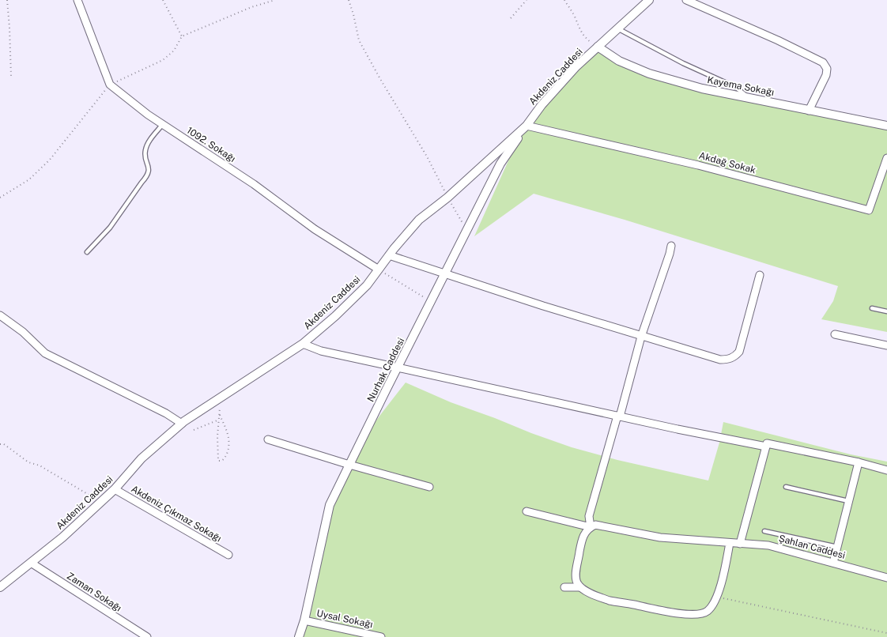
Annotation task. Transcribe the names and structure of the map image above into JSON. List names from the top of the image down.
{
  "streets": {
    "street": [
      "Akdeniz Caddesi",
      "Kayema Sokağı",
      "1092. Sokağı",
      "Akdağ Sokak",
      "Nurhak Caddesi",
      "Akdeniz Çıkmaz Sokağı",
      "Şahlan Caddesi",
      "Zaman Sokağı",
      "Uysal Sokağı"
    ]
  },
  "crossings": [
    ["Akdeniz Caddesi", "Kayema Sokağı"],
    ["Akdeniz Caddesi", "1092. Sokağı"],
    ["Akdeniz Caddesi", "Akdağ Sokak"],
    ["Akdeniz Caddesi", "Nurhak Caddesi"],
    ["Akdeniz Caddesi", "Akdeniz Çıkmaz Sokağı"],
    ["Akdeniz Caddesi", "Zaman Sokağı"],
    ["Akdağ Sokak", "Nurhak Caddesi"],
    ["Nurhak Caddesi", "Uysal Sokağı"]
  ]
}
